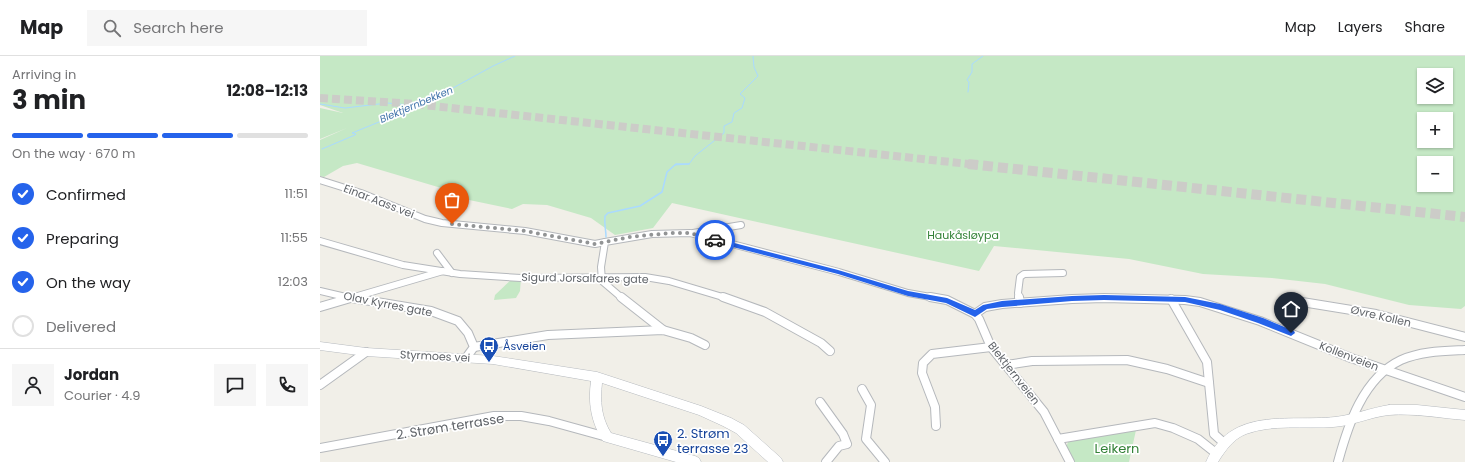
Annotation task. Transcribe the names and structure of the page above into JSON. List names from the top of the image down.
{
  "streets": {
    "main road": ["Styrmoes vei", "2. Strøm terrasse"],
    "street": [
      "Einar Aass vei",
      "Sigurd Jorsalfares gate",
      "Olav Kyrres gate",
      "Øvre Kollen",
      "Kollenveien",
      "Blektjernveien"
    ]
  },
  "crossings": [
    ["Kollenveien", "Blektjernveien"]
  ],
  "water": ["Blektjernbekken"],
  "parks": ["Haukåsløypa", "Leikern"],
  "places": {
    "bus stop": ["Åsveien", "2. Strøm terrasse 23"]
  },
  "page": {
    "header": "Map",
    "search": "Search here",
    "nav": ["Map", "Layers", "Share"],
    "heading": ["3 min", "Arriving in", "12:08–12:13"],
    "panel": ["Jordan", "Courier · 4.9"],
    "map_buttons": ["+", "−"],
    "bar": "On the way · 670 m",
    "list": [
      ["Confirmed", "11:51"],
      ["Preparing", "11:55"],
      ["On the way", "12:03"],
      "Delivered"
    ]
  }
}
